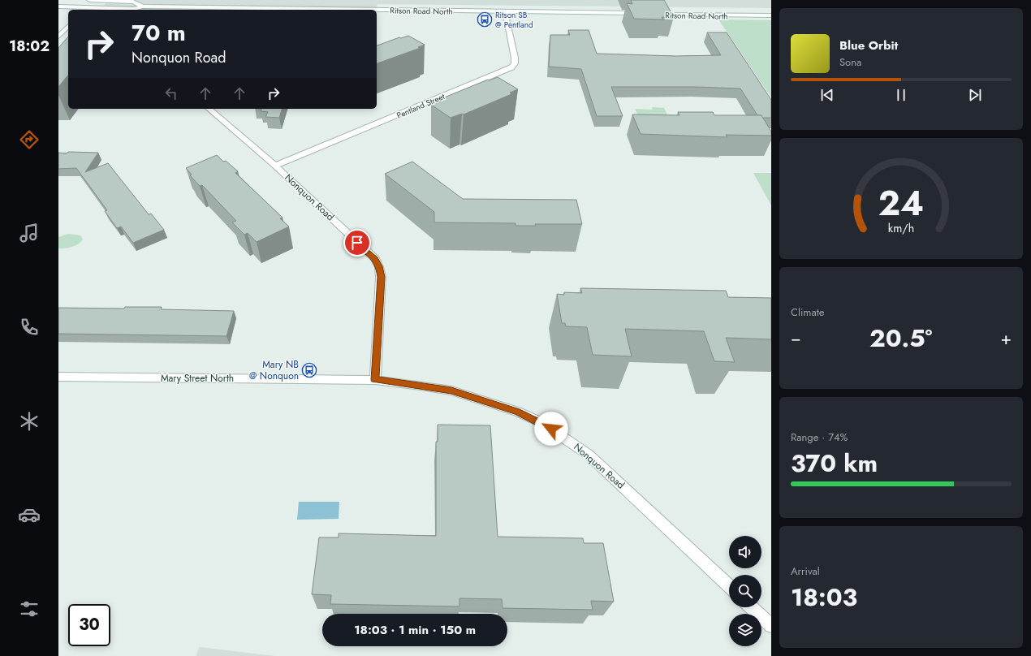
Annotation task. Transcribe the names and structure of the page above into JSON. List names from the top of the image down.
{
  "streets": {
    "street": [
      "Ritson Road North",
      "Pentland Street",
      "Nonquon Road",
      "Mary Street North"
    ]
  },
  "crossings": [
    ["Ritson Road North", "Pentland Street"],
    ["Pentland Street", "Nonquon Road"],
    ["Nonquon Road", "Mary Street North"]
  ],
  "places": {
    "bus stop": ["Ritson SB @ Pentland", "Mary NB @ Nonquon"]
  },
  "page": {
    "tabs": "18:02",
    "turn": ["70 m", "Nonquon Road"],
    "song": ["Blue Orbit", "Sona"],
    "tile": [
      "Climate",
      ["Range · 74%", "370 km"],
      ["Arrival", "18:03"]
    ],
    "heat": ["−", "20.5°", "+"],
    "limit": "30",
    "trip": "18:03 · 1 min · 150 m",
    "gauge": ["24", "km/h"]
  }
}
